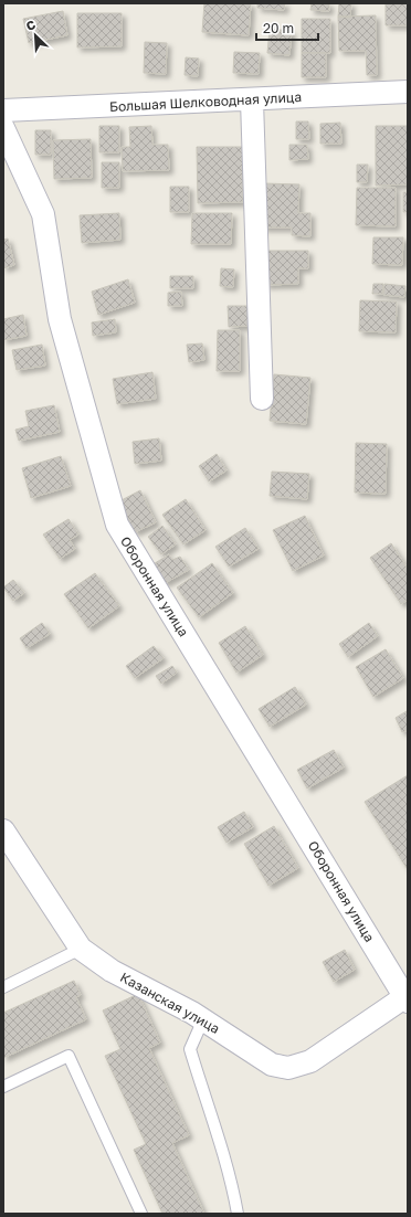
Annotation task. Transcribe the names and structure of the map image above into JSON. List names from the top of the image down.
{
  "streets": {
    "street": ["Большая Шелководная улица", "Оборонная улица", "Казанская улица"]
  },
  "crossings": [
    ["Оборонная улица", "Казанская улица"]
  ],
  "scale_bar": "20 m",
  "north": "top left"
}
